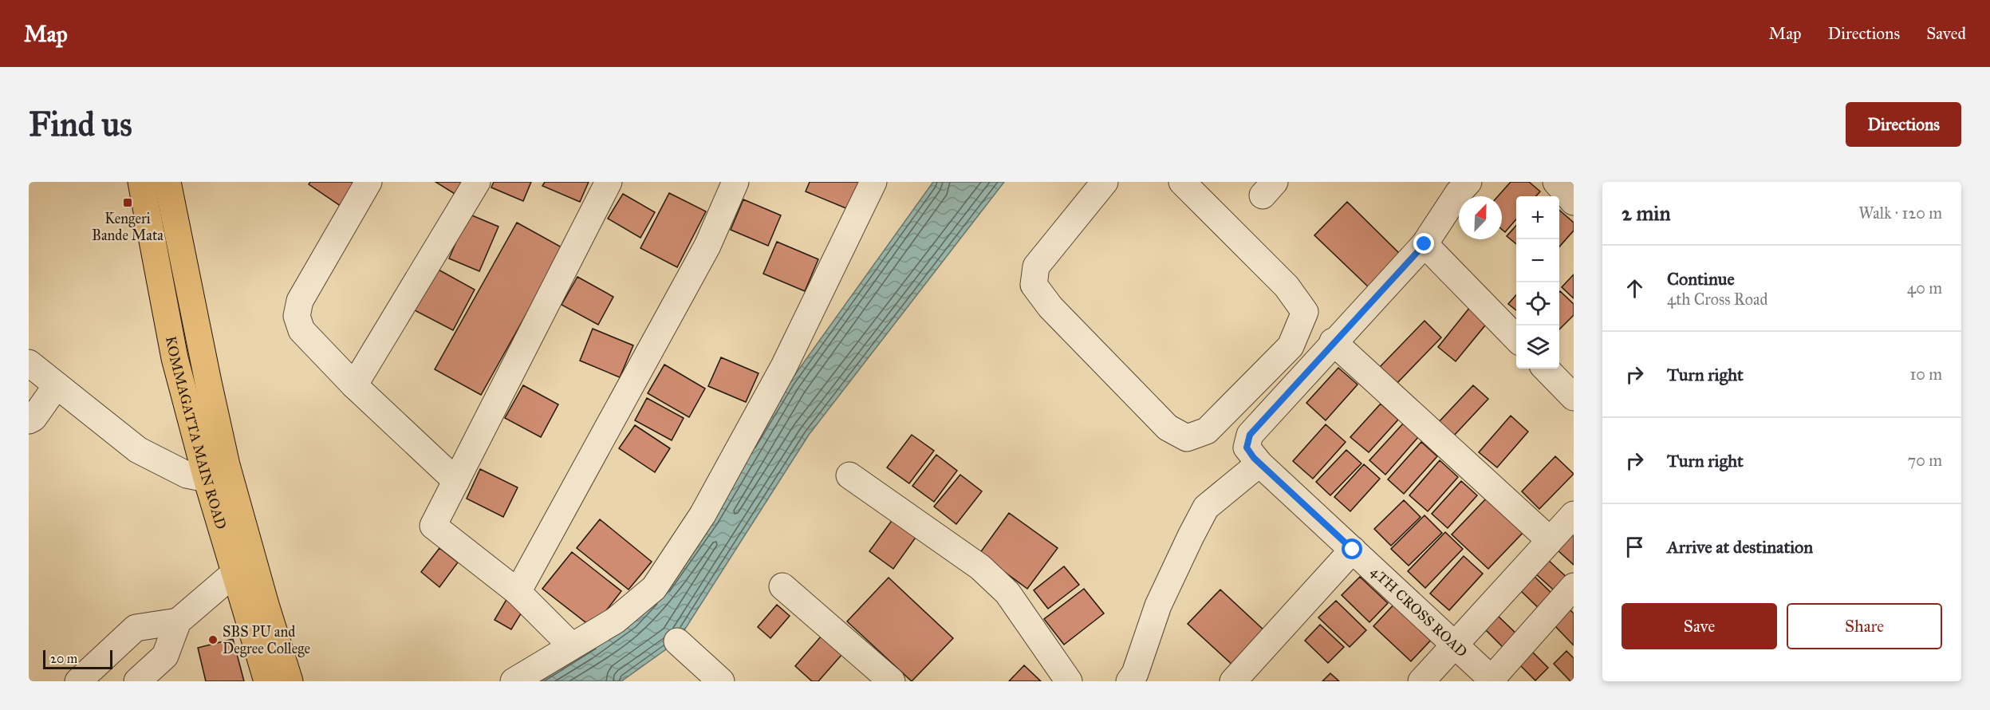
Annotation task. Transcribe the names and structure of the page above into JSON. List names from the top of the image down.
{
  "streets": {
    "main road": ["KOMMAGATTA MAIN ROAD"],
    "street": ["4TH CROSS ROAD"]
  },
  "places": {
    "transit": ["Kengeri Bande Mata"],
    "other": ["SBS PU and Degree College"]
  },
  "scale_bar": "20 m",
  "north": "top right",
  "page": {
    "header": "Map",
    "nav": ["Map", "Directions", "Saved"],
    "buttons": [
      "Directions",
      ["Save", "Share"]
    ],
    "title": "Find us",
    "heading": ["2 min", "Walk · 120 m"],
    "map_buttons": ["+", "−"],
    "list": [
      ["Continue", "4th Cross Road", "40 m"],
      ["Turn right", "10 m"],
      ["Turn right", "70 m"],
      "Arrive at destination"
    ],
    "scale": "20 m"
  }
}
